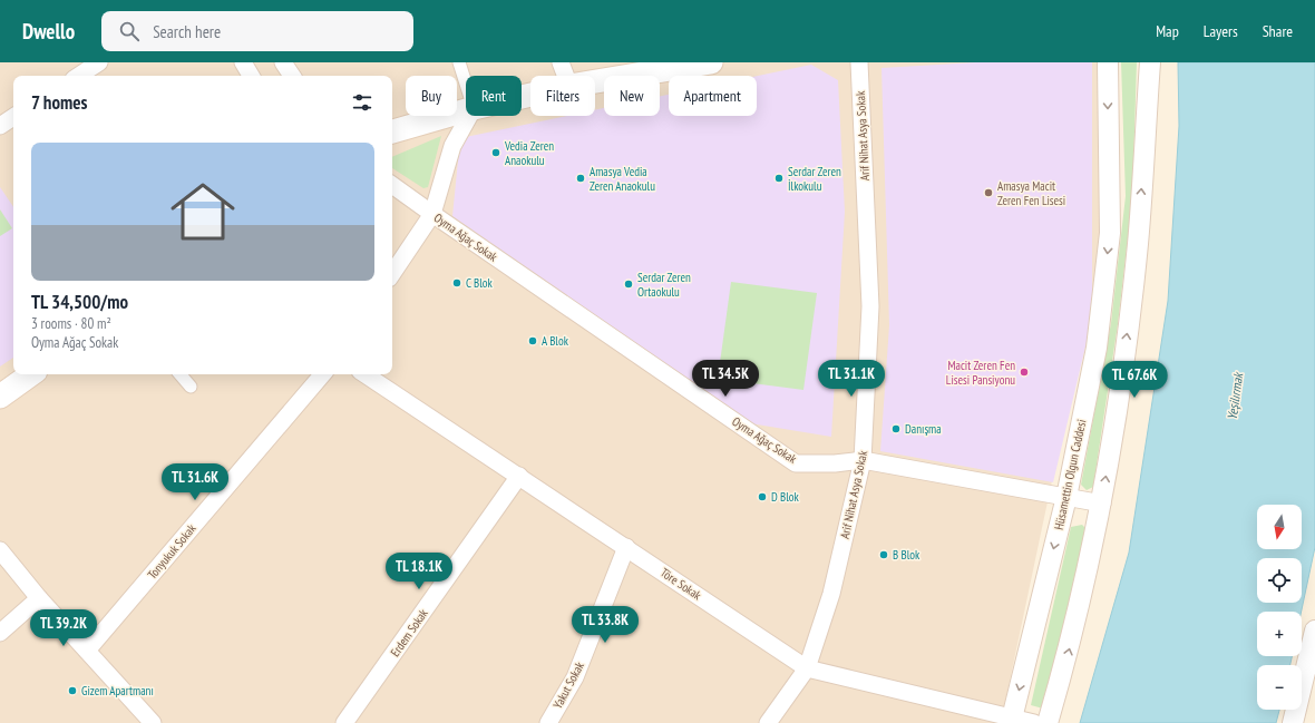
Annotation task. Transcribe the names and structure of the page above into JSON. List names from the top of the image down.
{
  "streets": {
    "street": [
      "Arif Nihat Asya Sokak",
      "Oyma Ağaç Sokak",
      "Hüsamettin Olgun Caddesi",
      "Tonyukuk Sokak",
      "Töre Sokak",
      "Erdem Sokak",
      "Yakut Sokak"
    ]
  },
  "crossings": [
    ["Arif Nihat Asya Sokak", "Oyma Ağaç Sokak"],
    ["Arif Nihat Asya Sokak", "Töre Sokak"],
    ["Oyma Ağaç Sokak", "Hüsamettin Olgun Caddesi"],
    ["Hüsamettin Olgun Caddesi", "Töre Sokak"],
    ["Töre Sokak", "Erdem Sokak"],
    ["Töre Sokak", "Yakut Sokak"]
  ],
  "water": ["Yeşilırmak"],
  "places": [
    "Vedia Zeren Anaokulu",
    "Amasya Vedia Zeren Anaokulu",
    "Serdar Zeren İlkokulu",
    "Amasya Macit Zeren Fen Lisesi",
    "C Blok",
    "Serdar Zeren Ortaokulu",
    "A Blok",
    "Macit Zeren Fen Lisesi Pansiyonu",
    "Danışma",
    "D Blok",
    "B Blok",
    "Gizem Apartmanı"
  ],
  "north": "bottom",
  "page": {
    "header": "Dwello",
    "search": "Search here",
    "nav": ["Map", "Layers", "Share"],
    "chip": [
      "Buy",
      "Rent",
      "Filters",
      "New",
      "Apartment"
    ],
    "heading": "7 homes",
    "list": [
      {
        "name": "TL 34,500/mo",
        "note": "3 rooms · 80 m² · Oyma Ağaç Sokak"
      }
    ],
    "price": [
      "TL 34.5K",
      "TL 31.1K",
      "TL 67.6K",
      "TL 31.6K",
      "TL 18.1K",
      "TL 33.8K",
      "TL 39.2K"
    ],
    "map_buttons": ["+", "−"]
  }
}
